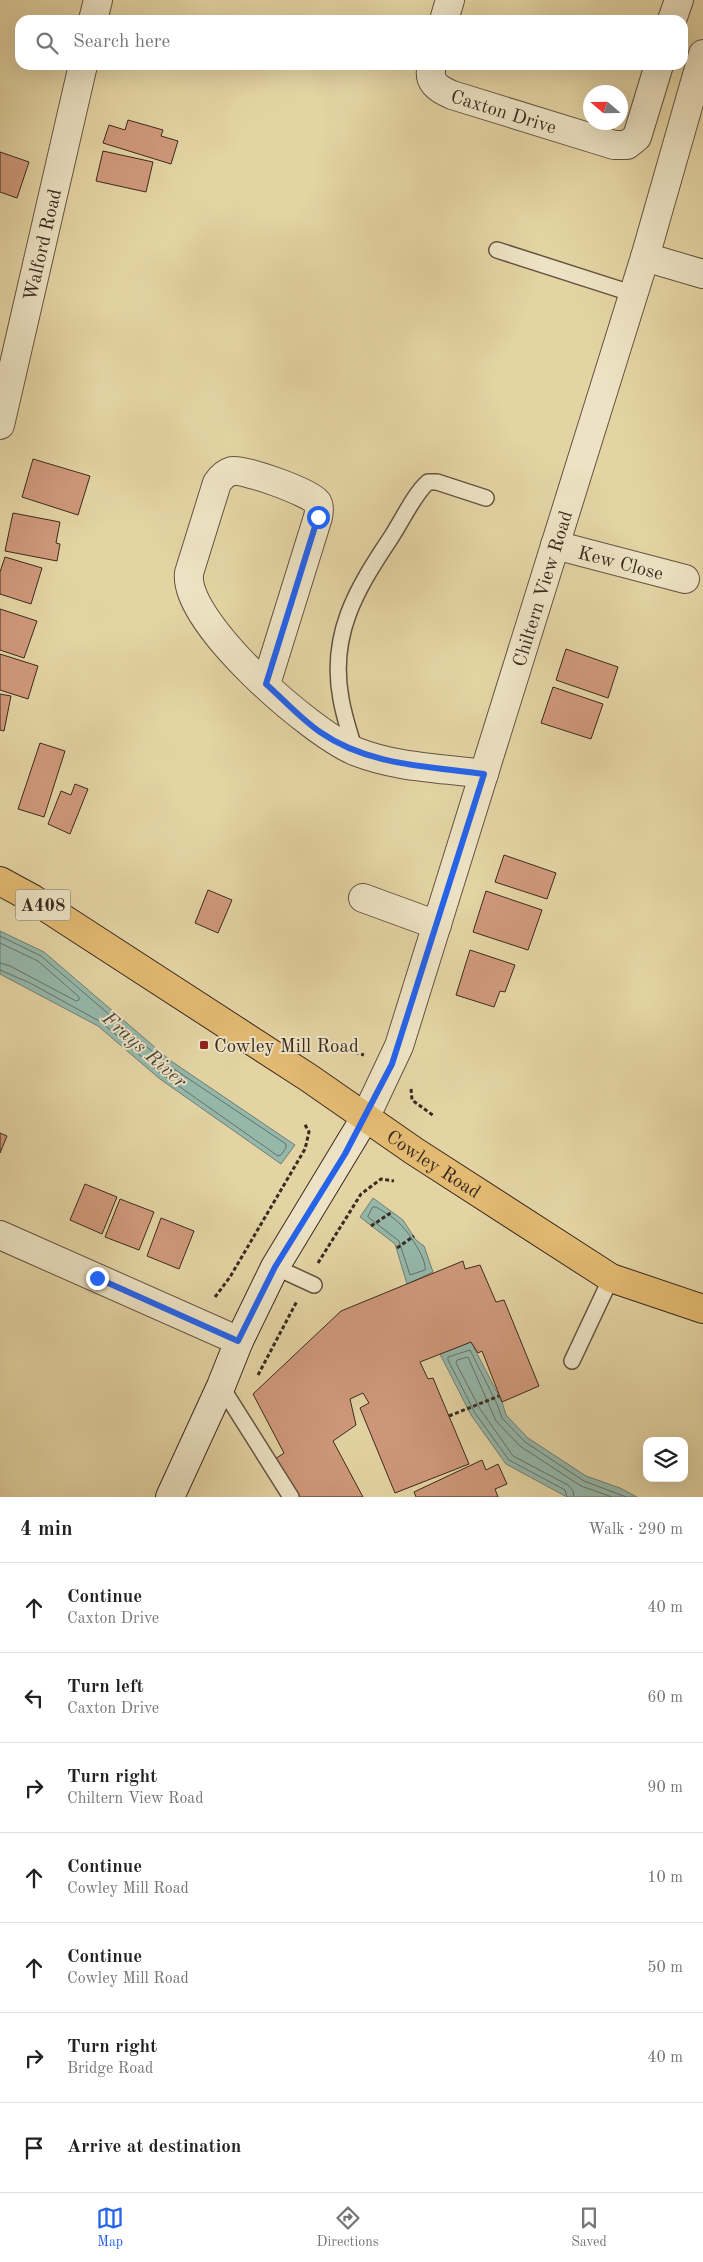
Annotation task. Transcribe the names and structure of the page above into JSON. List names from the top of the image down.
{
  "streets": {
    "main road": ["A408", "Cowley Road"],
    "street": [
      "Caxton Drive",
      "Walford Road",
      "Kew Close",
      "Chiltern View Road"
    ]
  },
  "crossings": [
    ["Kew Close", "Chiltern View Road"],
    ["Chiltern View Road", "Cowley Road"]
  ],
  "water": ["Frays River"],
  "places": {
    "transit": ["Cowley Mill Road"]
  },
  "north": "left",
  "page": {
    "search": "Search here",
    "heading": ["4 min", "Walk · 290 m"],
    "list": [
      ["Continue", "Caxton Drive", "40 m"],
      ["Turn left", "Caxton Drive", "60 m"],
      ["Turn right", "Chiltern View Road", "90 m"],
      ["Continue", "Cowley Mill Road", "10 m"],
      ["Continue", "Cowley Mill Road", "50 m"],
      ["Turn right", "Bridge Road", "40 m"],
      "Arrive at destination"
    ],
    "nav": ["Map", "Directions", "Saved"]
  }
}
